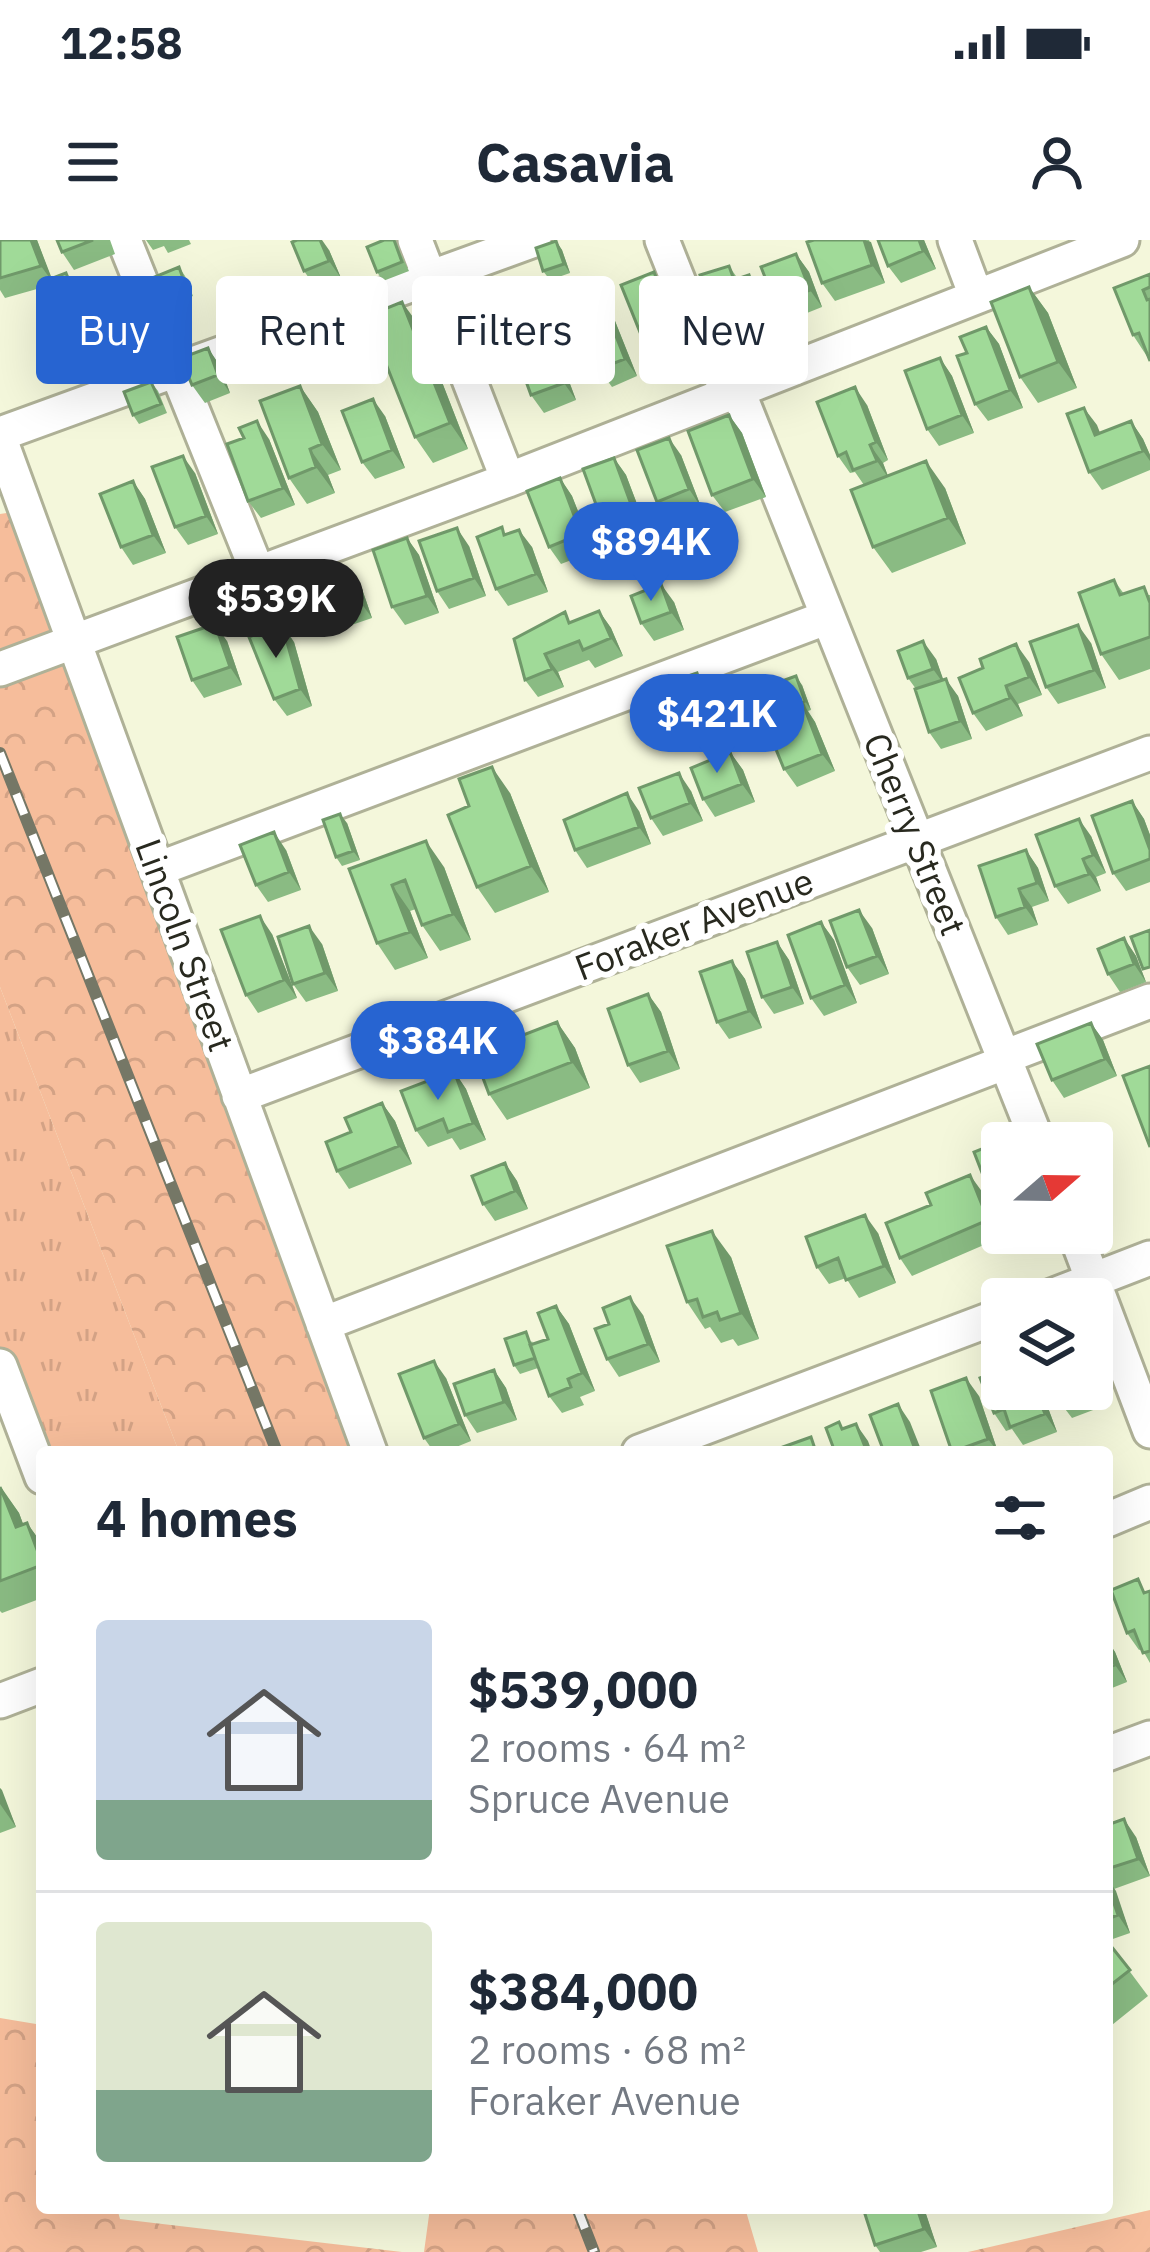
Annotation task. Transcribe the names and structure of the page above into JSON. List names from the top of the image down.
{
  "streets": {
    "street": ["Cherry Street", "Foraker Avenue", "Lincoln Street"]
  },
  "crossings": [
    ["Cherry Street", "Foraker Avenue"],
    ["Foraker Avenue", "Lincoln Street"]
  ],
  "north": "right",
  "page": {
    "status": "12:58",
    "header": "Casavia",
    "chip": [
      "Buy",
      "Rent",
      "Filters",
      "New"
    ],
    "price": [
      "$894K",
      "$539K",
      "$421K",
      "$384K"
    ],
    "heading": "4 homes",
    "list": [
      {
        "name": "$539,000",
        "note": "2 rooms · 64 m² · Spruce Avenue"
      },
      {
        "name": "$384,000",
        "note": "2 rooms · 68 m² · Foraker Avenue"
      }
    ]
  }
}
